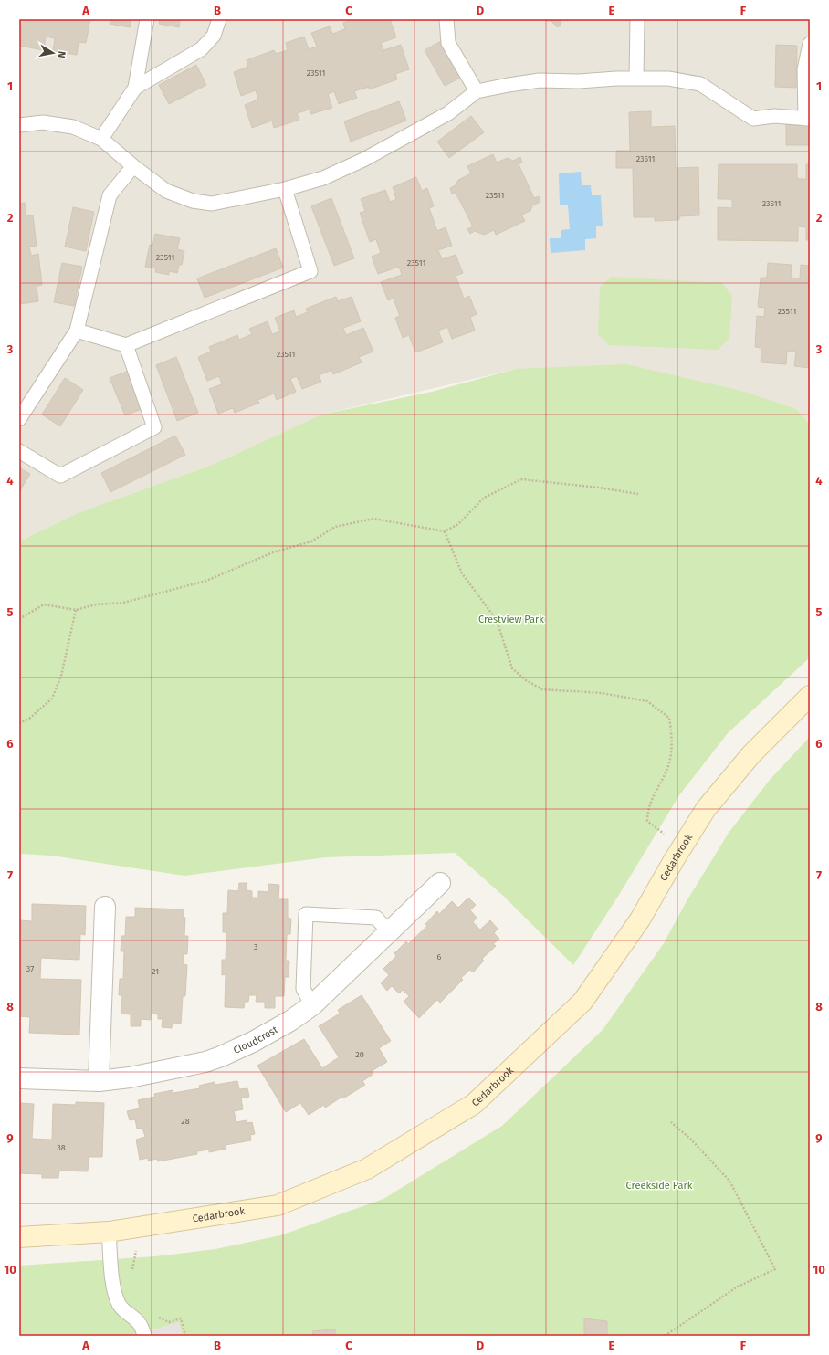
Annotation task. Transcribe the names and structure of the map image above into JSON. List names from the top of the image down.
{
  "streets": {
    "street": ["Cedarbrook", "Cloudcrest"]
  },
  "parks": ["Crestview Park", "Creekside Park"],
  "house_numbers": [
    "23511",
    "23511",
    "23511",
    "23511",
    "23511",
    "23511",
    "23511",
    "23511",
    "3",
    "6",
    "37",
    "21",
    "20",
    "28",
    "38"
  ],
  "north": "right",
  "grid": {
    "columns": [
      "A",
      "B",
      "C",
      "D",
      "E",
      "F"
    ],
    "rows": [
      "1",
      "2",
      "3",
      "4",
      "5",
      "6",
      "7",
      "8",
      "9",
      "10"
    ]
  }
}
